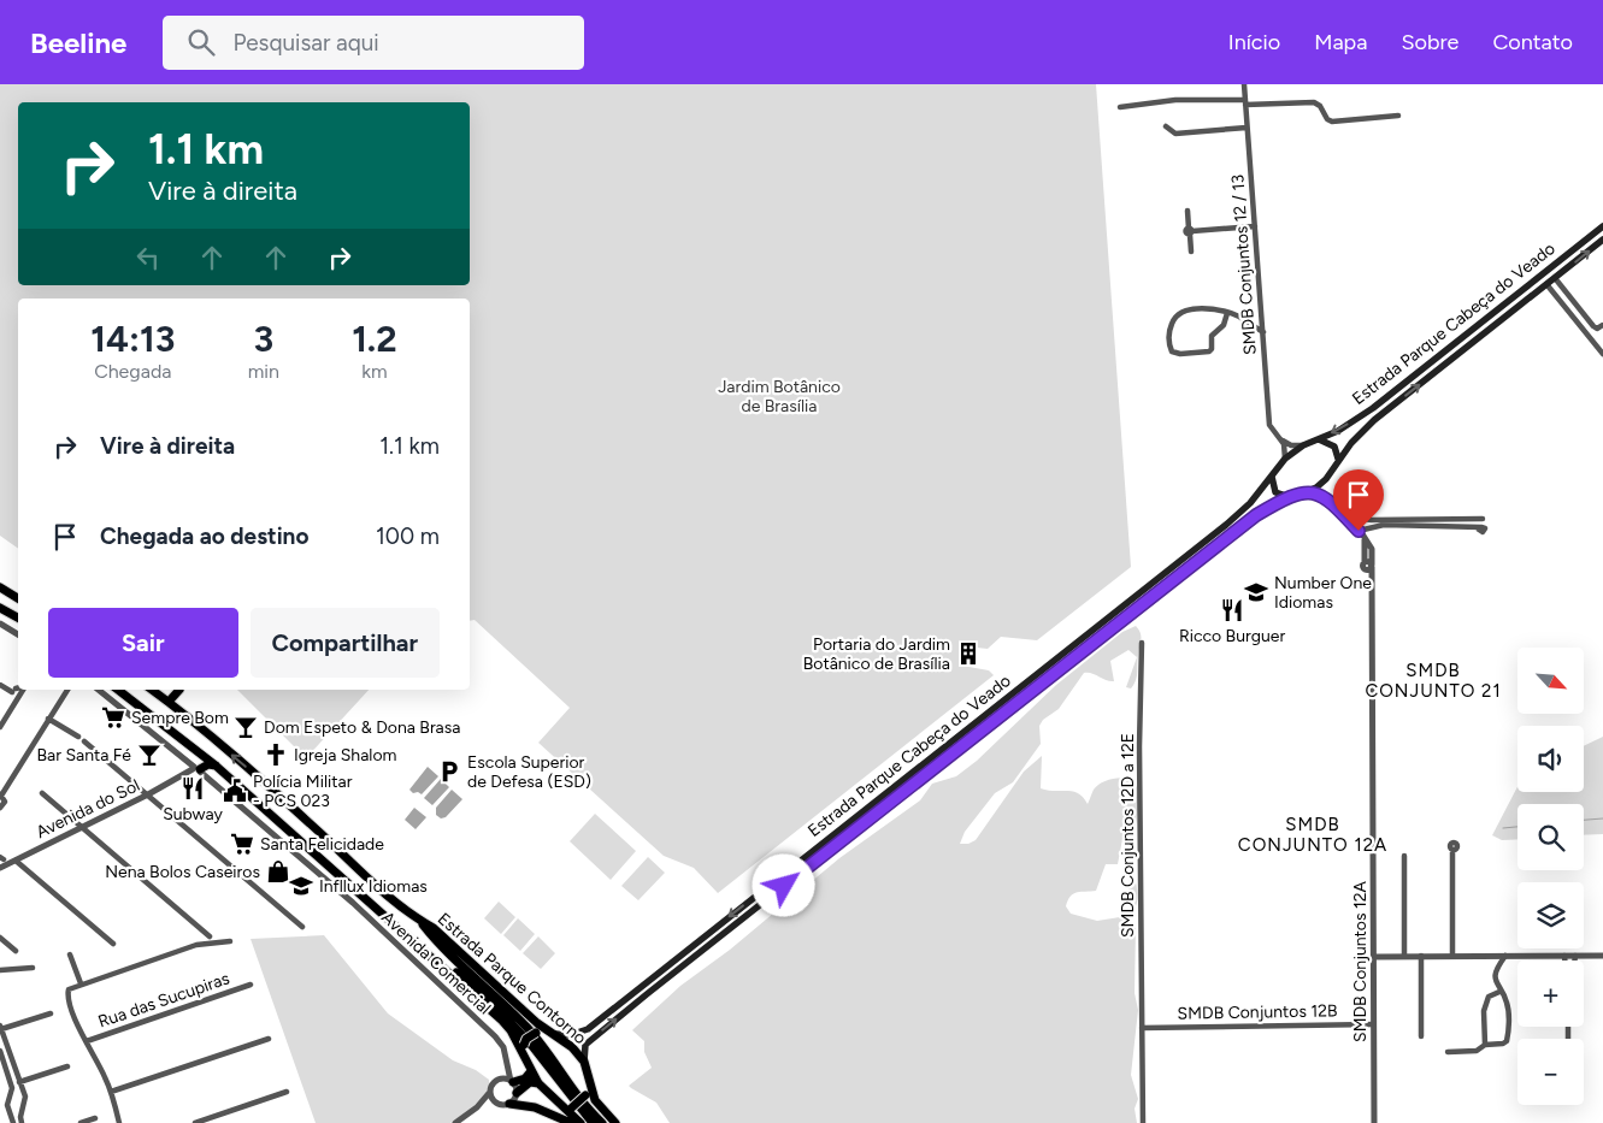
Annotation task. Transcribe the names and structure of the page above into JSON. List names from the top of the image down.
{
  "streets": {
    "highway": ["Estrada Parque Contorno"],
    "main road": ["Estrada Parque Cabeça do Veado"],
    "street": [
      "SMDB Conjuntos 12 / 13",
      "Avenida do Sol",
      "SMDB Conjuntos 12D a 12E",
      "SMDB Conjuntos 12A",
      "Avenida Comercial",
      "Rua das Sucupiras",
      "SMDB Conjuntos 12B"
    ]
  },
  "crossings": [
    ["SMDB Conjuntos 12 / 13", "Estrada Parque Cabeça do Veado"],
    ["Estrada Parque Cabeça do Veado", "Estrada Parque Contorno"],
    ["Avenida do Sol", "Avenida Comercial"],
    ["SMDB Conjuntos 12D a 12E", "SMDB Conjuntos 12B"],
    ["SMDB Conjuntos 12A", "SMDB Conjuntos 12B"]
  ],
  "districts": ["SMDB CONJUNTO 21", "SMDB CONJUNTO 12A"],
  "parks": ["Jardim Botânico de Brasília"],
  "places": {
    "school or university": ["Number One Idiomas", "Infllux Idiomas"],
    "restaurant": ["Ricco Burguer", "Subway"],
    "building": ["Portaria do Jardim Botânico de Brasília"],
    "supermarket": ["Sempre Bom", "Santa Felicidade"],
    "bar": ["Dom Espeto & Dona Brasa", "Bar Santa Fé"],
    "church": ["Igreja Shalom"],
    "parking": ["Escola Superior de Defesa (ESD)"],
    "public building": ["Polícia Militar - PCS 023"],
    "shop": ["Nena Bolos Caseiros"]
  },
  "north": "bottom right",
  "page": {
    "header": "Beeline",
    "search": "Pesquisar aqui",
    "nav": [
      "Início",
      "Mapa",
      "Sobre",
      "Contato"
    ],
    "turn": ["1.1 km", "Vire à direita"],
    "eta": [
      "14:13",
      "Chegada",
      "3",
      "min",
      "1.2",
      "km"
    ],
    "list": [
      {
        "name": "Vire à direita",
        "value": "1.1 km"
      },
      {
        "name": "Chegada ao destino",
        "value": "100 m"
      }
    ],
    "buttons": ["Sair", "Compartilhar"],
    "map_buttons": ["+", "−"]
  }
}
